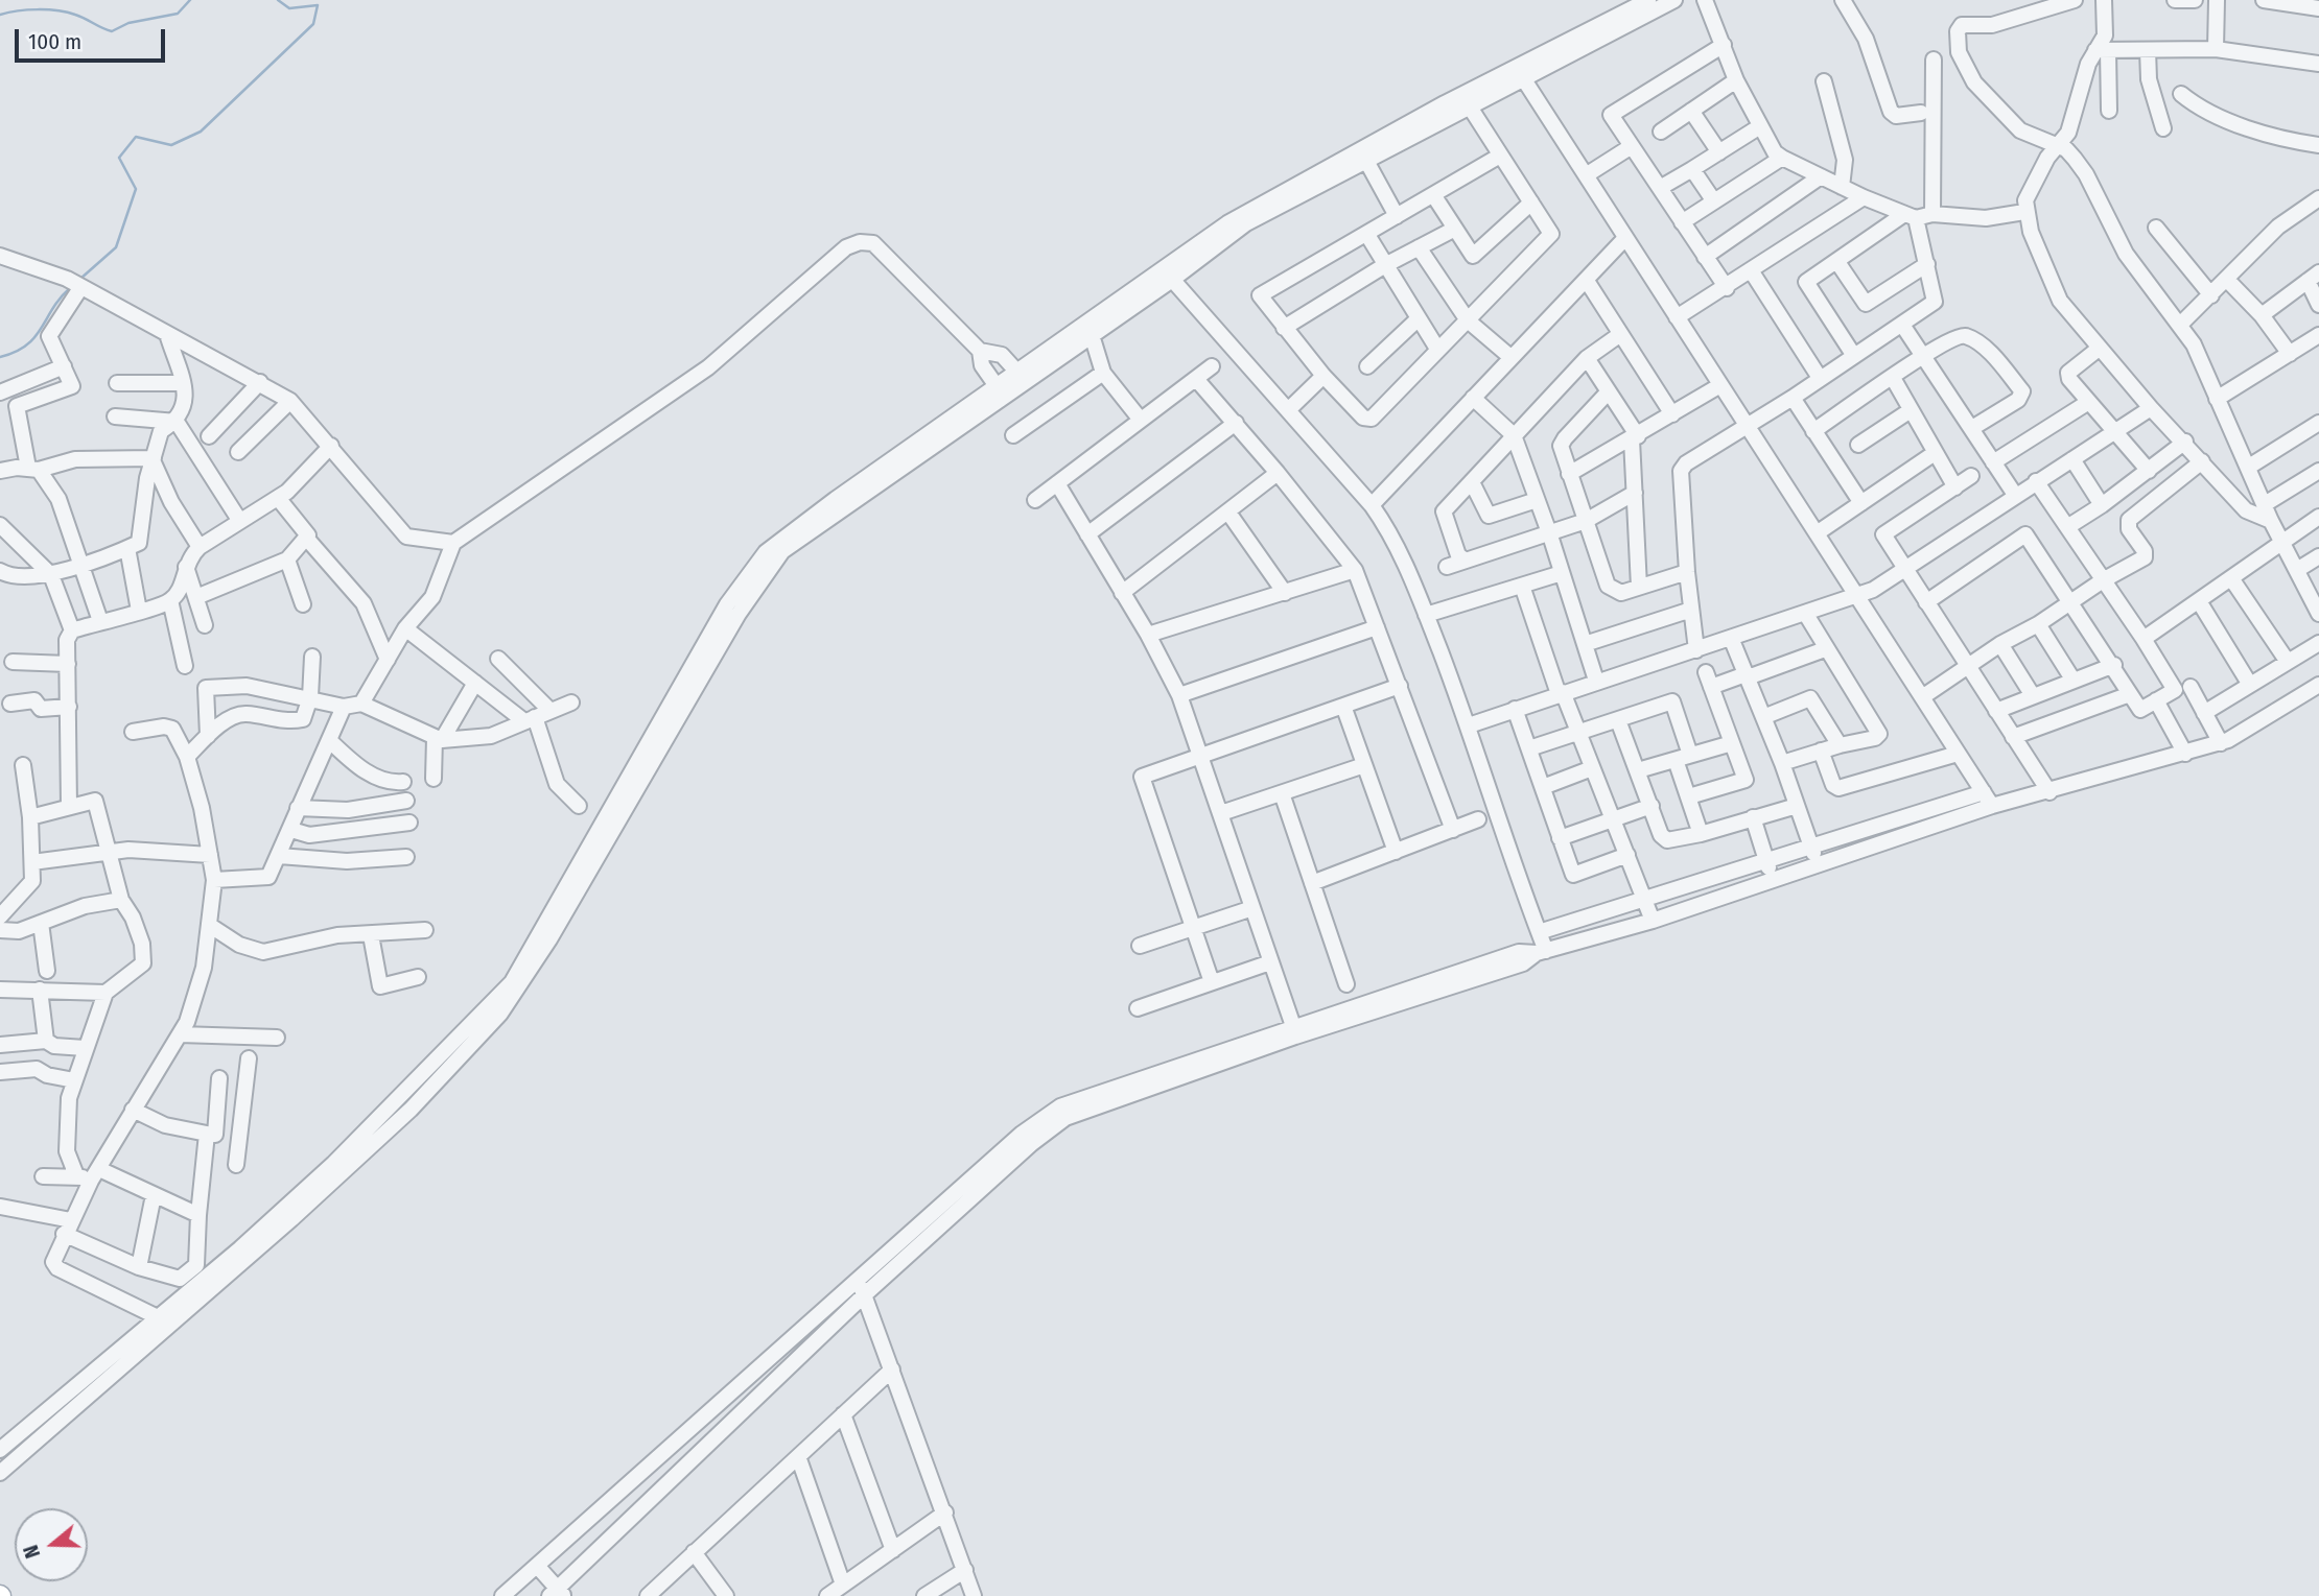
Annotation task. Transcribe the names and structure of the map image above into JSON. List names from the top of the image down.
{
  "scale_bar": "100 m",
  "north": "left"
}
